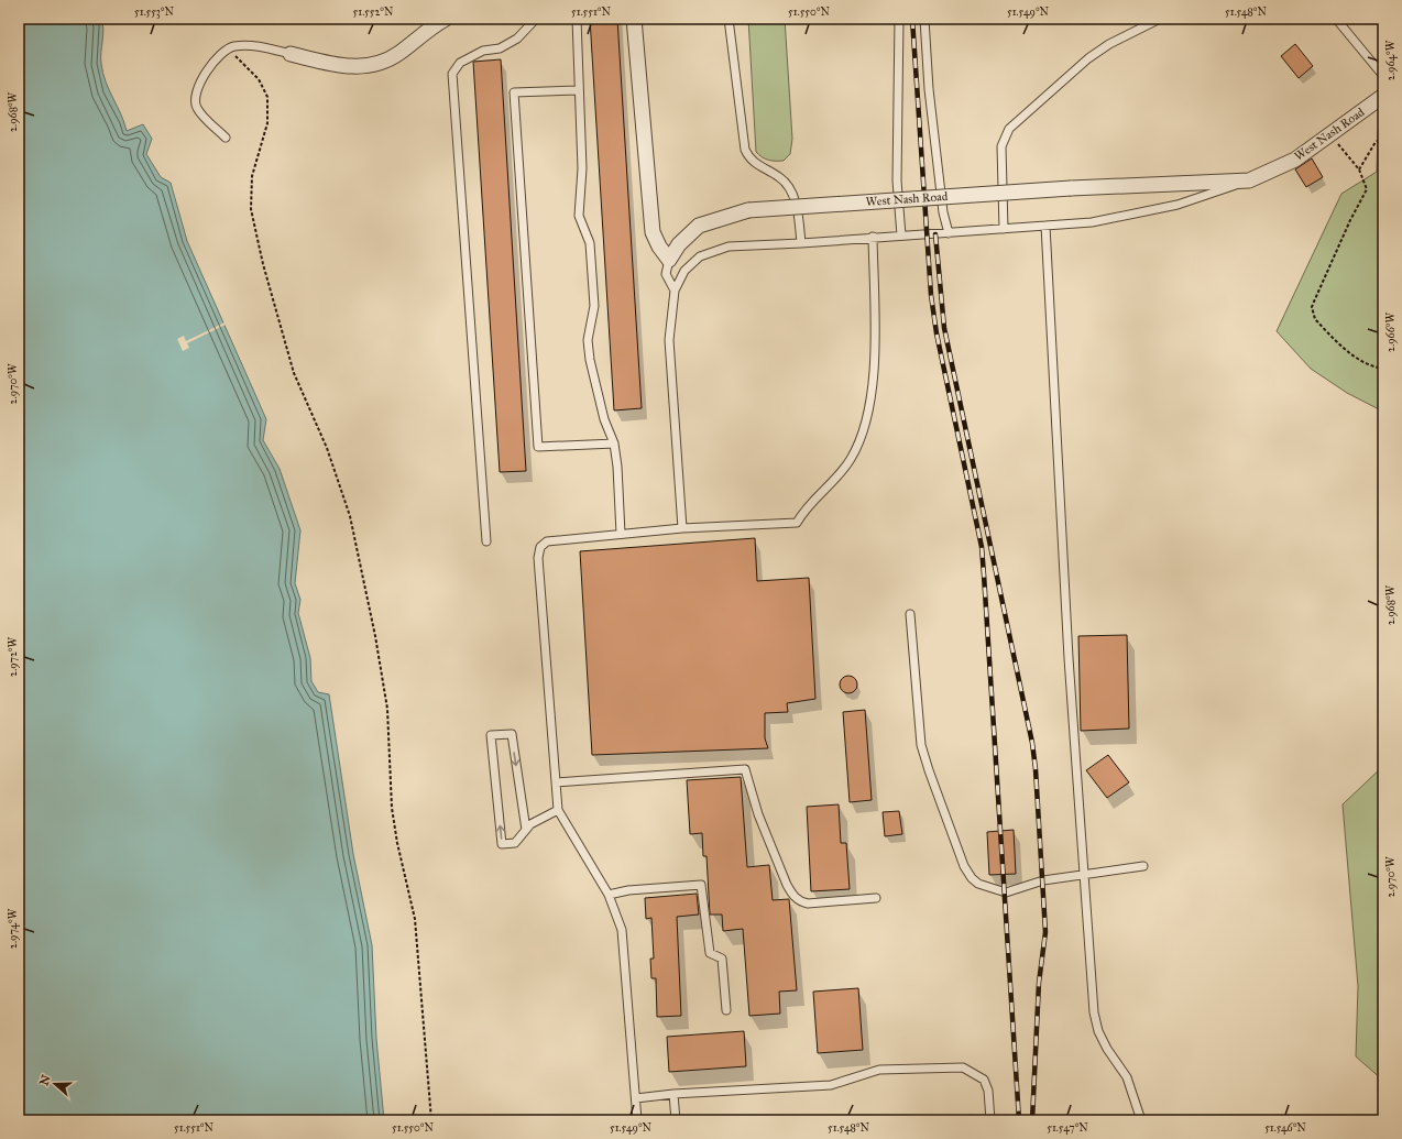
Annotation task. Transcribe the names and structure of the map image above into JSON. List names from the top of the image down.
{
  "streets": {
    "street": ["West Nash Road"]
  },
  "north": "left",
  "coordinates": [
    "51.553°N",
    "51.552°N",
    "51.551°N",
    "51.550°N",
    "51.549°N",
    "51.548°N",
    "2.964°W",
    "2.968°W",
    "2.966°W",
    "2.970°W",
    "2.972°W",
    "2.974°W",
    "51.547°N",
    "51.546°N"
  ]
}
